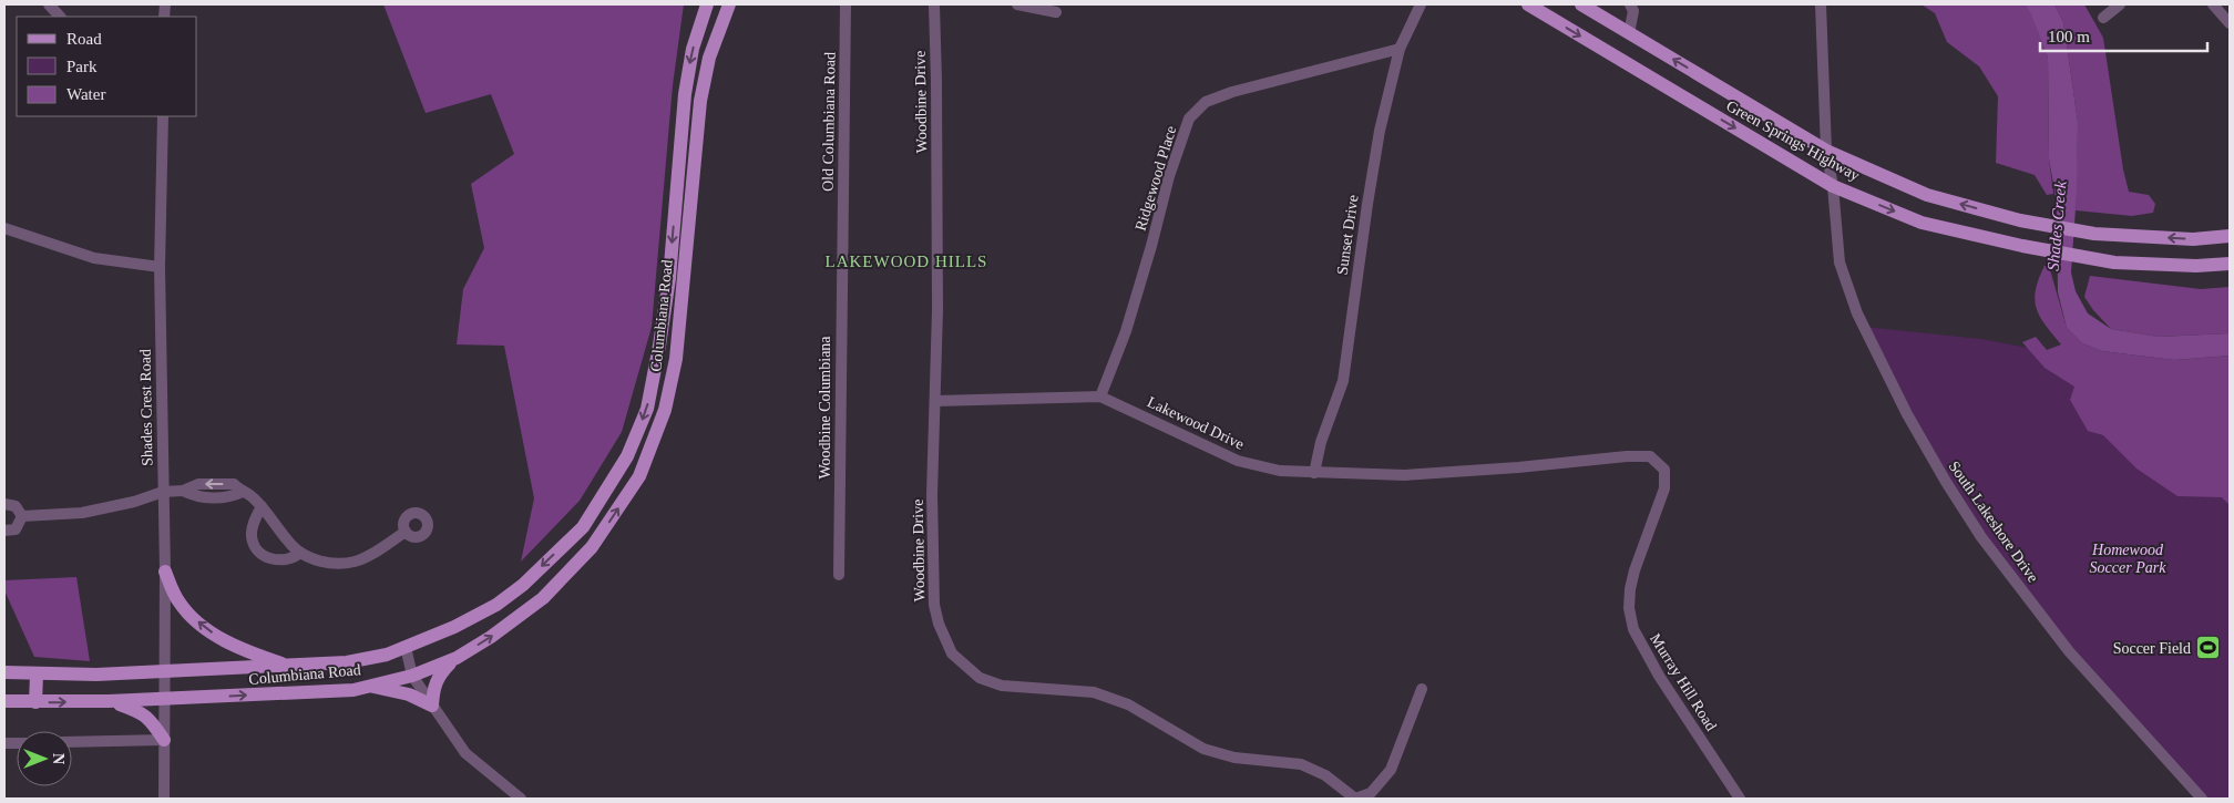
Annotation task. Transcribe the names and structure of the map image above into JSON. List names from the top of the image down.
{
  "streets": {
    "main road": ["Green Springs Highway", "Columbiana Road"],
    "street": [
      "Woodbine Drive",
      "Old Columbiana Road",
      "Ridgewood Place",
      "Sunset Drive",
      "Shades Crest Road",
      "Woodbine Columbiana",
      "Lakewood Drive",
      "South Lakeshore Drive",
      "Murray Hill Road"
    ]
  },
  "crossings": [
    ["Woodbine Drive", "Lakewood Drive"],
    ["Old Columbiana Road", "Woodbine Columbiana"],
    ["Green Springs Highway", "South Lakeshore Drive"],
    ["Ridgewood Place", "Sunset Drive"],
    ["Ridgewood Place", "Lakewood Drive"],
    ["Sunset Drive", "Lakewood Drive"],
    ["Columbiana Road", "Shades Crest Road"],
    ["Lakewood Drive", "Murray Hill Road"]
  ],
  "districts": ["LAKEWOOD HILLS"],
  "water": ["Shades Creek"],
  "parks": ["Homewood Soccer Park"],
  "places": {
    "sports": ["Soccer Field"]
  },
  "legend": ["Road", "Park", "Water"],
  "scale_bar": "100 m",
  "north": "right"
}
